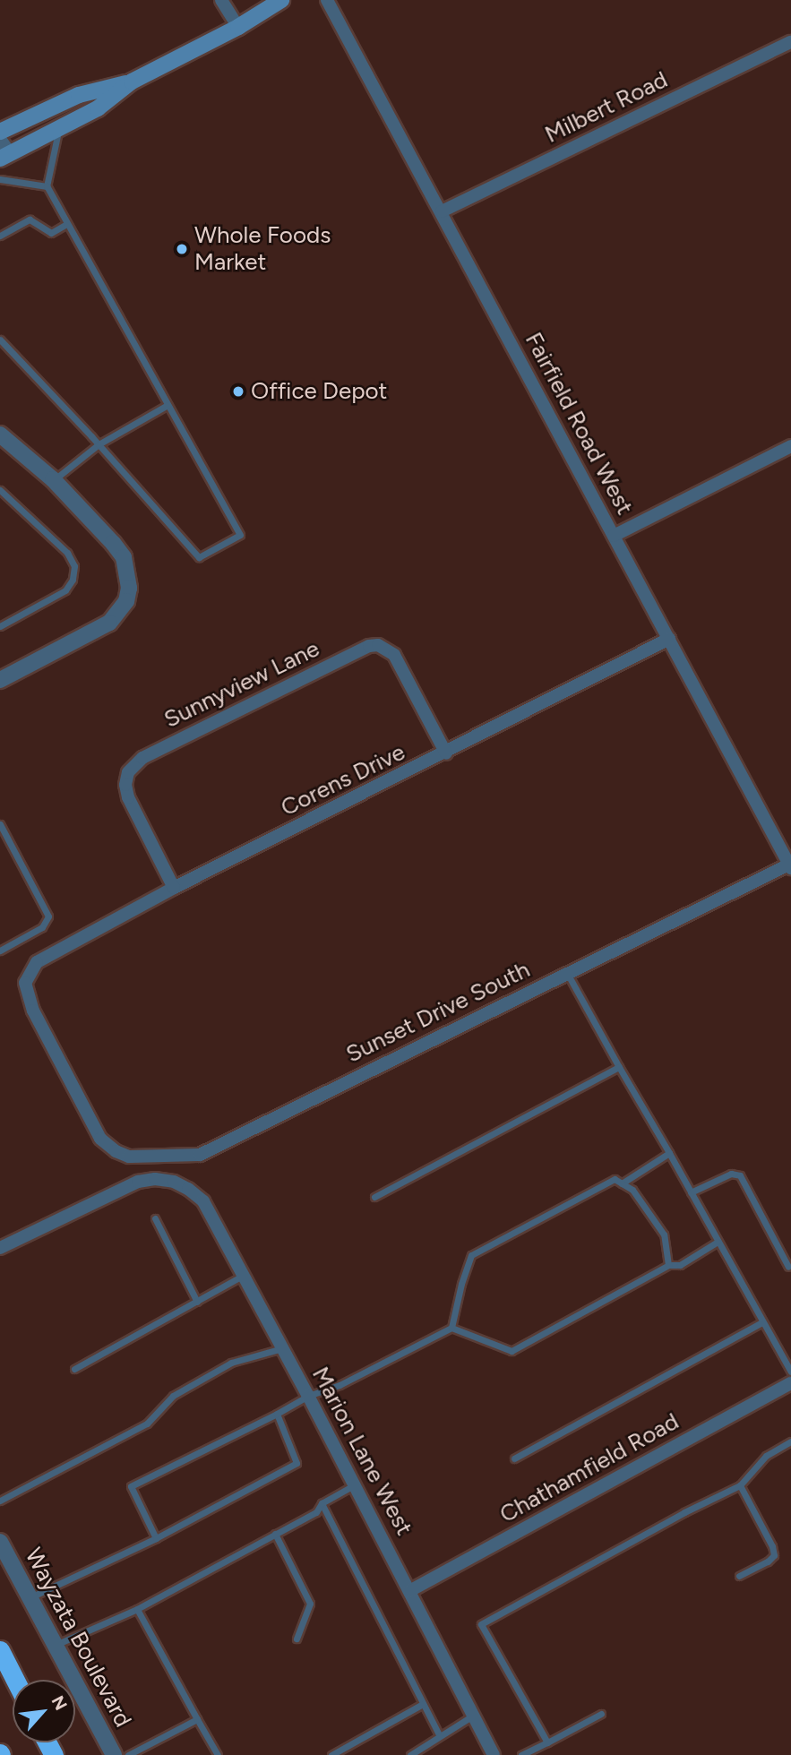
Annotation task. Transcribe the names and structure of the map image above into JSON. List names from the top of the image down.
{
  "streets": {
    "street": [
      "Milbert Road",
      "Fairfield Road West",
      "Sunnyview Lane",
      "Corens Drive",
      "Sunset Drive South",
      "Marion Lane West",
      "Chathamfield Road",
      "Wayzata Boulevard"
    ]
  },
  "crossings": [
    ["Milbert Road", "Fairfield Road West"],
    ["Fairfield Road West", "Corens Drive"],
    ["Fairfield Road West", "Sunset Drive South"],
    ["Sunnyview Lane", "Corens Drive"],
    ["Corens Drive", "Sunset Drive South"],
    ["Marion Lane West", "Chathamfield Road"]
  ],
  "places": ["Whole Foods Market", "Office Depot"],
  "north": "top right"
}
